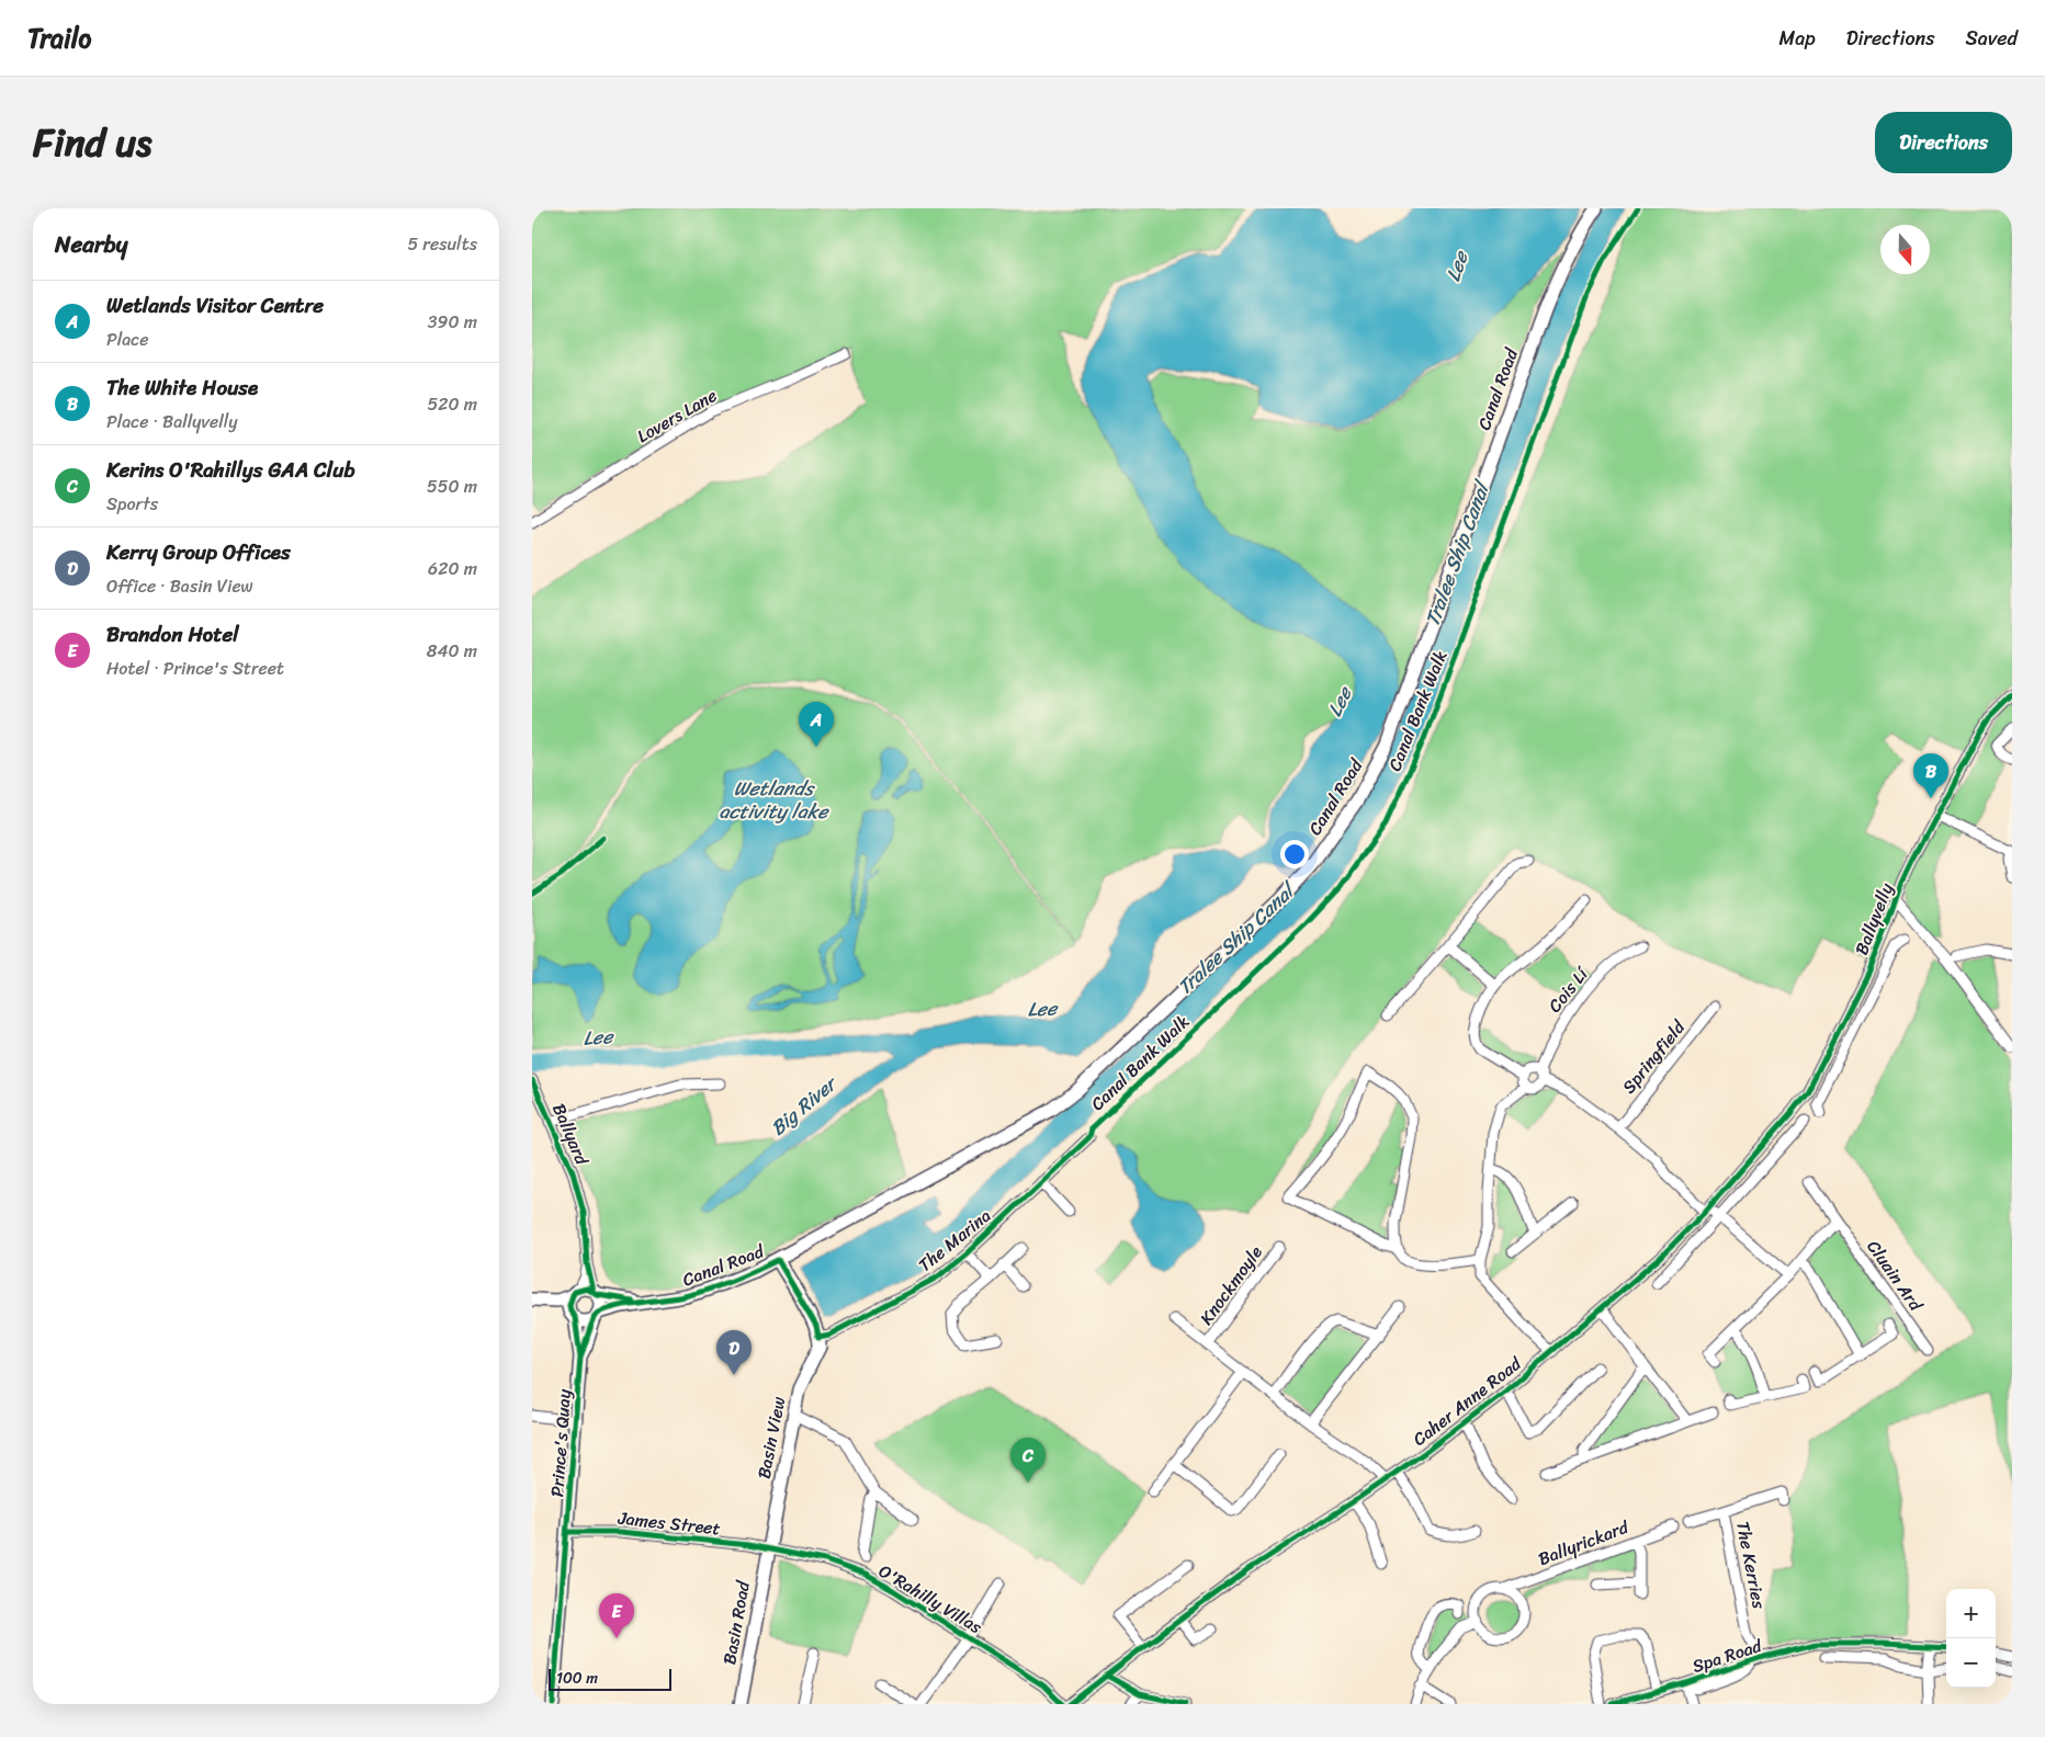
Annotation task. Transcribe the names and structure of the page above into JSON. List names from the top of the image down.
{
  "streets": {
    "main road": [
      "Canal Road",
      "Basin View",
      "Prince's Quay",
      "Basin Road"
    ],
    "street": [
      "Lovers Lane",
      "Ballyvelly",
      "Cois Lí",
      "Springfield",
      "Ballyard",
      "The Marina",
      "Cluain Ard",
      "Knockmoyle",
      "Caher Anne Road",
      "James Street",
      "Ballyrickard",
      "The Kerries",
      "O'Rahilly Villas",
      "Spa Road"
    ],
    "cycle path": ["Canal Bank Walk"]
  },
  "crossings": [
    ["Ballyvelly", "Caher Anne Road"],
    ["The Marina", "Basin View"],
    ["Knockmoyle", "Caher Anne Road"],
    ["Basin View", "James Street"],
    ["Basin View", "O'Rahilly Villas"],
    ["Basin View", "Basin Road"],
    ["Prince's Quay", "James Street"],
    ["James Street", "O'Rahilly Villas"],
    ["James Street", "Basin Road"],
    ["The Kerries", "Spa Road"],
    ["O'Rahilly Villas", "Basin Road"]
  ],
  "water": [
    "Lee",
    "Tralee Ship Canal",
    "Wetlands activity lake",
    "Big River"
  ],
  "scale_bar": "100 m",
  "north": "bottom",
  "page": {
    "header": "Trailo",
    "nav": ["Map", "Directions", "Saved"],
    "title": "Find us",
    "buttons": "Directions",
    "heading": ["Nearby", "5 results"],
    "list": [
      {
        "mark": "A",
        "name": "Wetlands Visitor Centre",
        "note": "Place",
        "value": "390 m"
      },
      {
        "mark": "B",
        "name": "The White House",
        "note": "Place · Ballyvelly",
        "value": "520 m"
      },
      {
        "mark": "C",
        "name": "Kerins O'Rahillys GAA Club",
        "note": "Sports",
        "value": "550 m"
      },
      {
        "mark": "D",
        "name": "Kerry Group Offices",
        "note": "Office · Basin View",
        "value": "620 m"
      },
      {
        "mark": "E",
        "name": "Brandon Hotel",
        "note": "Hotel · Prince's Street",
        "value": "840 m"
      }
    ],
    "pins": [
      "A",
      "B",
      "D",
      "C",
      "E"
    ],
    "map_buttons": ["+", "−"],
    "scale": "100 m"
  }
}
